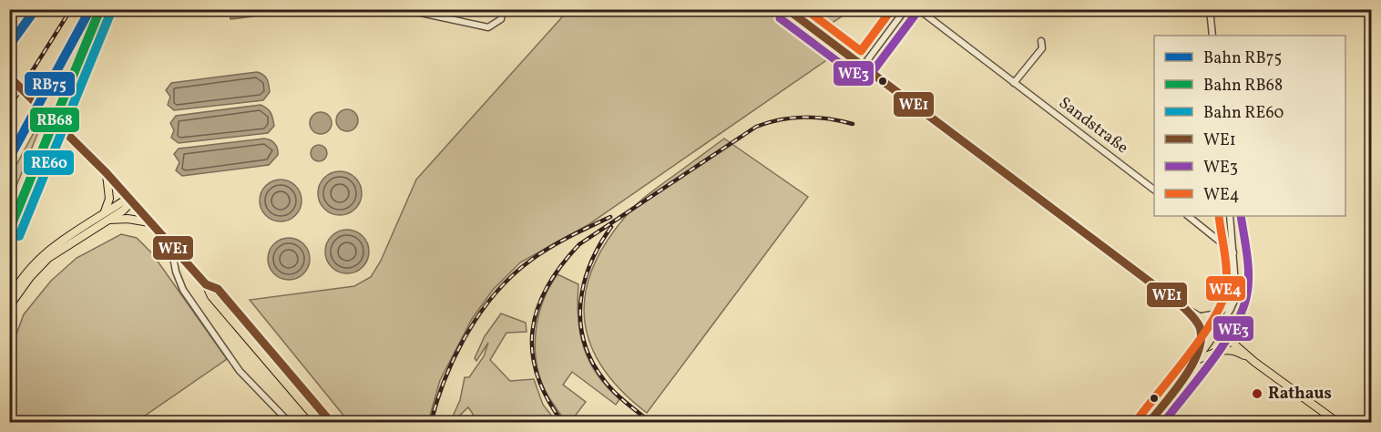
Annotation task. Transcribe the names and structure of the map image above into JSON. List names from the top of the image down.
{
  "streets": {
    "street": ["Sandstraße"]
  },
  "places": ["Rathaus"],
  "lines": [
    "rail line RB75",
    "rail line RB68",
    "transit line WE1",
    "transit line WE4",
    "rail line RE60",
    "transit line WE3"
  ],
  "legend": [
    "Bahn RB75",
    "Bahn RB68",
    "Bahn RE60",
    "WE1",
    "WE3",
    "WE4"
  ]
}
